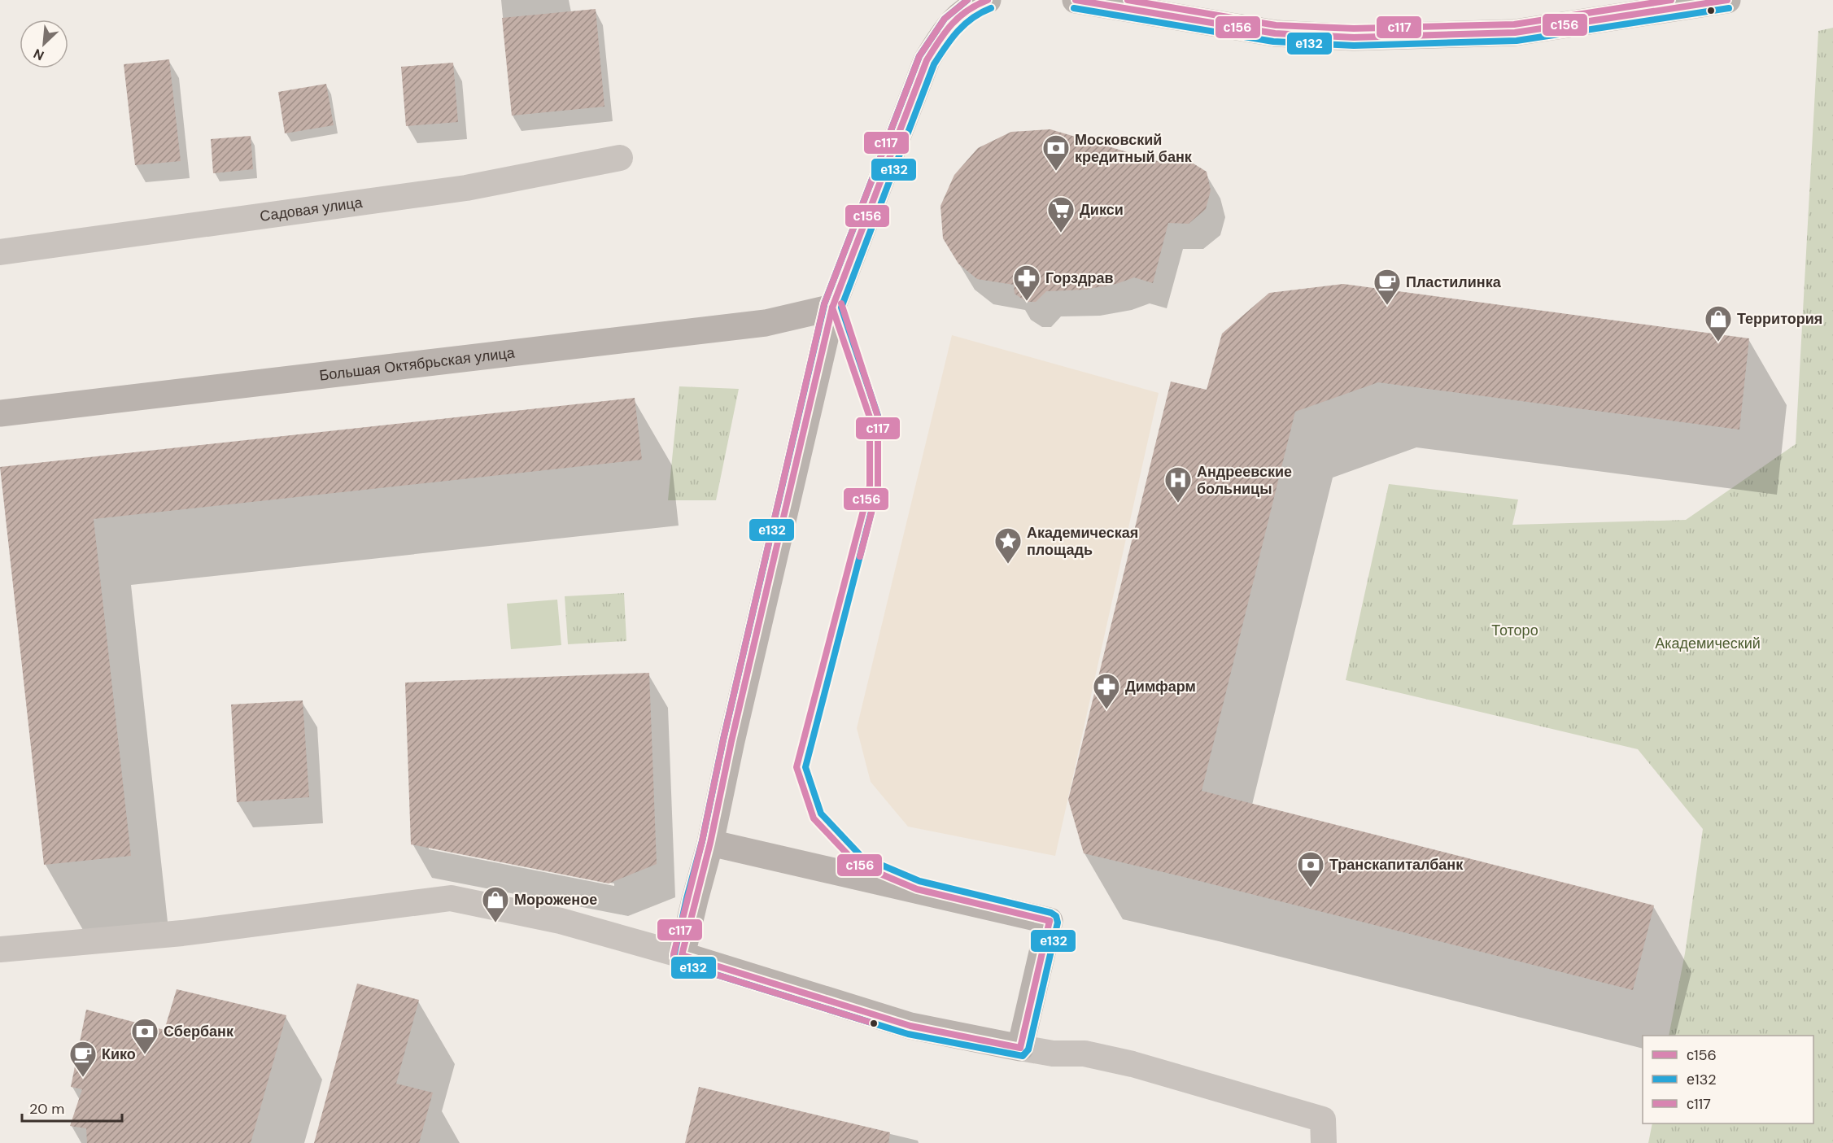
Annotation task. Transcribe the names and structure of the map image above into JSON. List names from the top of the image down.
{
  "streets": {
    "main road": ["Большая Октябрьская улица"],
    "street": ["Садовая улица"]
  },
  "parks": ["Тоторо", "Академический"],
  "places": {
    "bank": ["Московский кредитный банк", "Транскапиталбанк", "Сбербанк"],
    "supermarket": ["Дикси"],
    "pharmacy": ["Горздрав", "Димфарм"],
    "cafe": ["Пластилинка", "Кико"],
    "shop": ["Территория", "Мороженое"],
    "hospital": ["Андреевские больницы"],
    "place": ["Академическая площадь"]
  },
  "lines": ["transit line с156", "transit line е132", "transit line с117"],
  "legend": ["с156", "е132", "с117"],
  "scale_bar": "20 m",
  "north": "bottom left"
}
